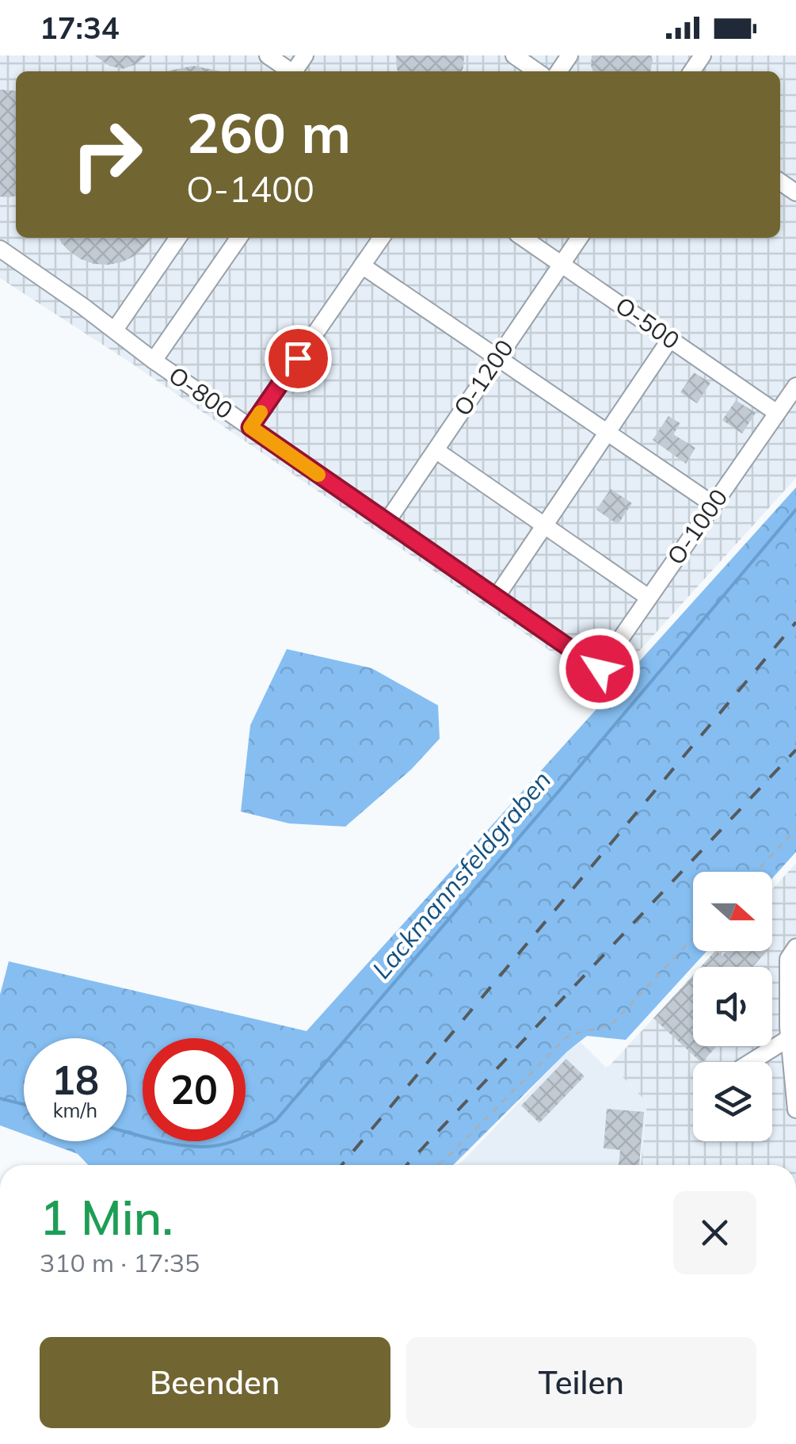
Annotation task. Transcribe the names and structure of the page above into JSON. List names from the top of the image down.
{
  "streets": {
    "street": [
      "O-500",
      "O-1200",
      "O-800",
      "O-1000"
    ]
  },
  "crossings": [
    ["O-500", "O-1200"],
    ["O-500", "O-1000"],
    ["O-1200", "O-800"],
    ["O-800", "O-1000"]
  ],
  "water": ["Lackmannsfeldgraben"],
  "north": "right",
  "page": {
    "status": "17:34",
    "turn": ["260 m", "O-1400"],
    "speed": "18 km/h",
    "limit": "20",
    "heading": ["1 Min.", "310 m · 17:35"],
    "buttons": ["Beenden", "Teilen"]
  }
}
